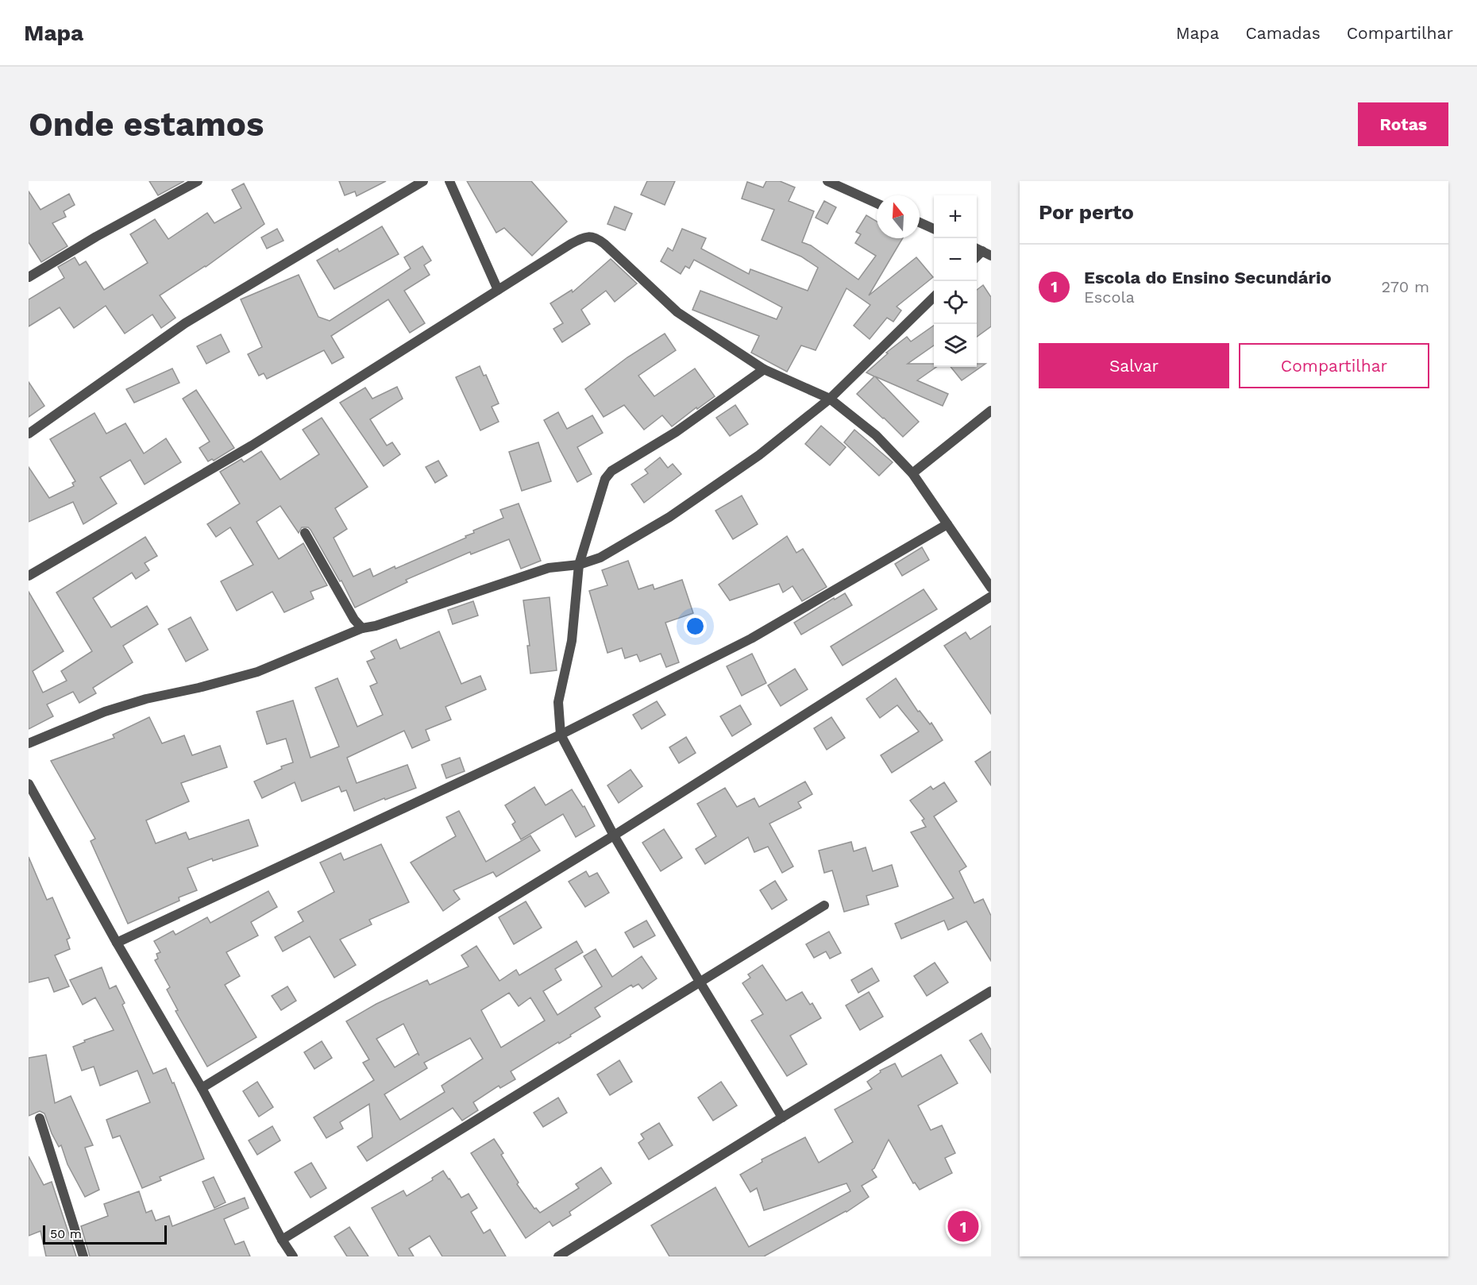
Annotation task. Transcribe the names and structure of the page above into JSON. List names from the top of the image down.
{
  "scale_bar": "50 m",
  "north": "top",
  "page": {
    "header": "Mapa",
    "nav": ["Mapa", "Camadas", "Compartilhar"],
    "buttons": [
      "Rotas",
      ["Salvar", "Compartilhar"]
    ],
    "title": "Onde estamos",
    "heading": "Por perto",
    "map_buttons": ["+", "−"],
    "list": [
      {
        "mark": "1",
        "name": "Escola do Ensino Secundário",
        "note": "Escola",
        "value": "270 m"
      }
    ],
    "pins": "1",
    "scale": "50 m"
  }
}
